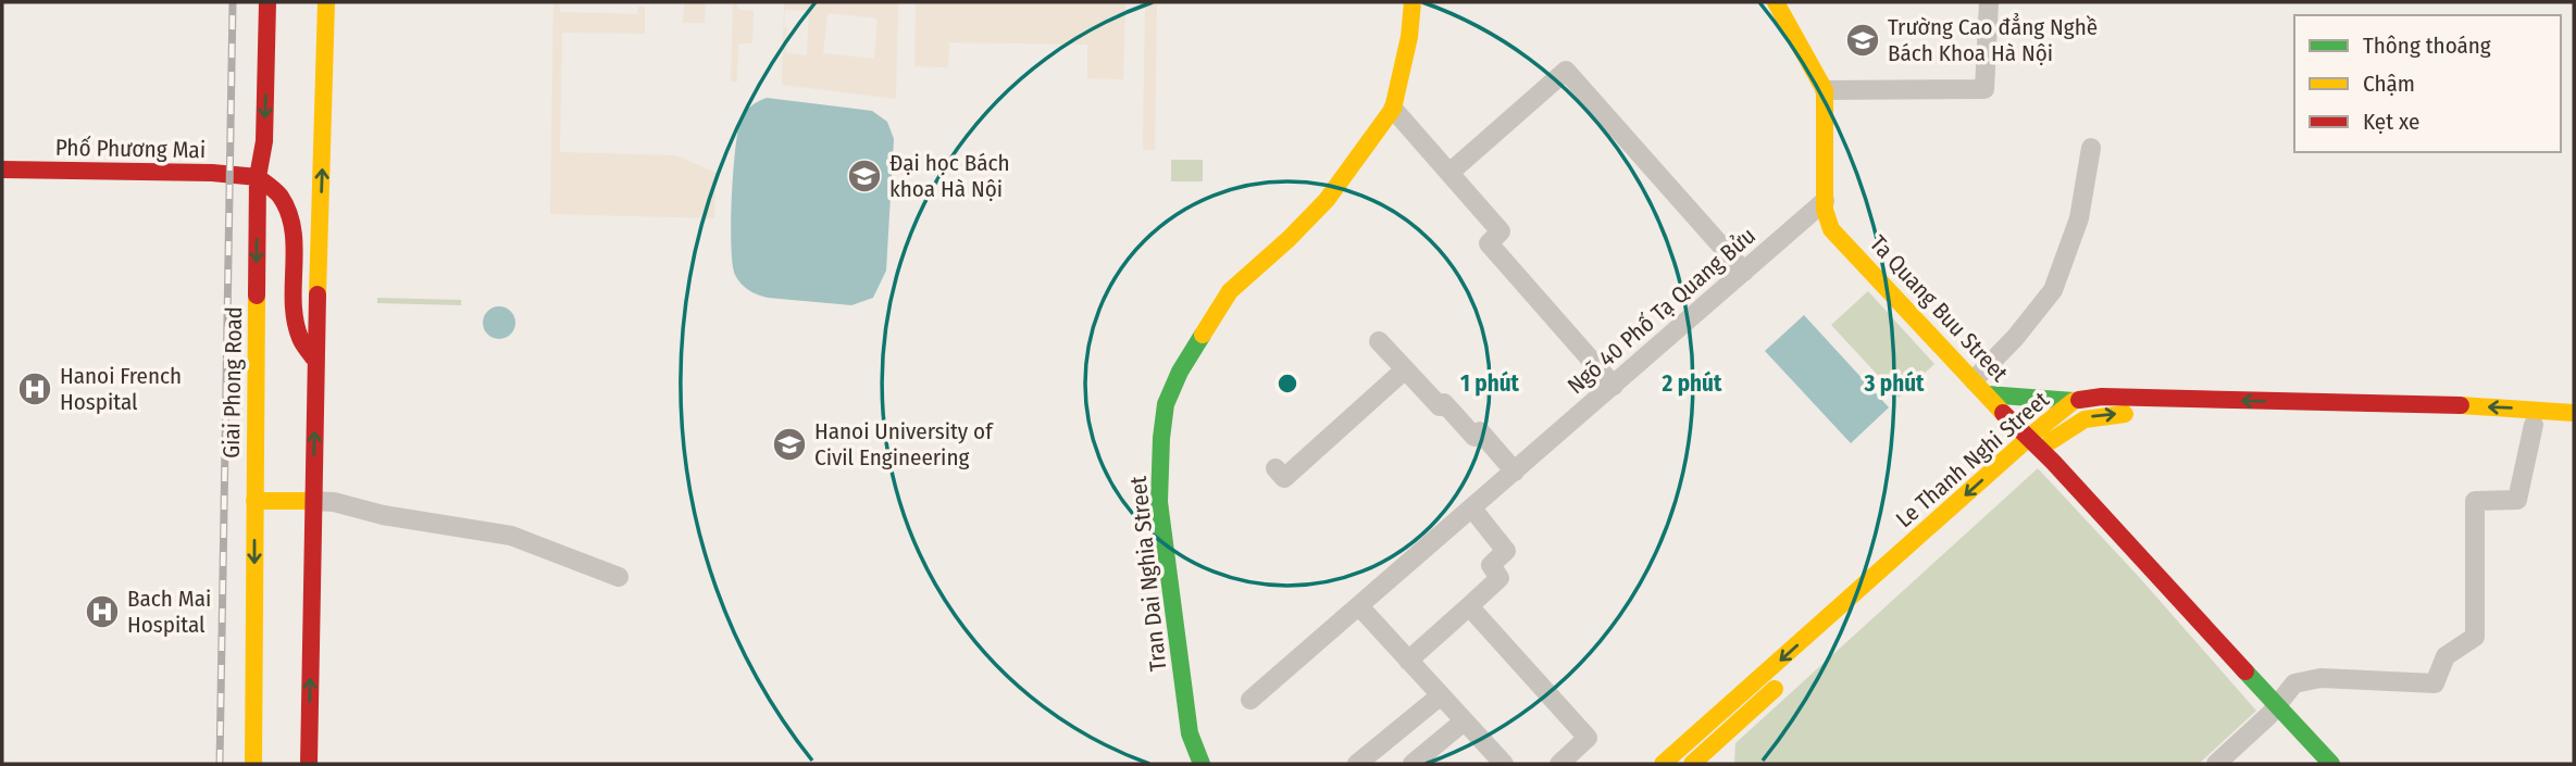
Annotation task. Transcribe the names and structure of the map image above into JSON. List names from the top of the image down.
{
  "streets": {
    "main road": [
      "Phố Phương Mai",
      "Ta Quang Buu Street",
      "Giai Phong Road",
      "Le Thanh Nghi Street",
      "Tran Dai Nghia Street"
    ],
    "street": ["Ngõ 40 Phố Tạ Quang Bửu"]
  },
  "crossings": [
    ["Phố Phương Mai", "Giai Phong Road"],
    ["Ta Quang Buu Street", "Ngõ 40 Phố Tạ Quang Bửu"],
    ["Ta Quang Buu Street", "Le Thanh Nghi Street"]
  ],
  "places": {
    "school or university": ["Trường Cao đẳng Nghề Bách Khoa Hà Nội", "Đại học Bách khoa Hà Nội", "Hanoi University of Civil Engineering"],
    "hospital": ["Hanoi French Hospital", "Bach Mai Hospital"]
  },
  "legend": ["Thông thoáng", "Chậm", "Kẹt xe"],
  "rings": ["1 phút", "2 phút", "3 phút"]
}
